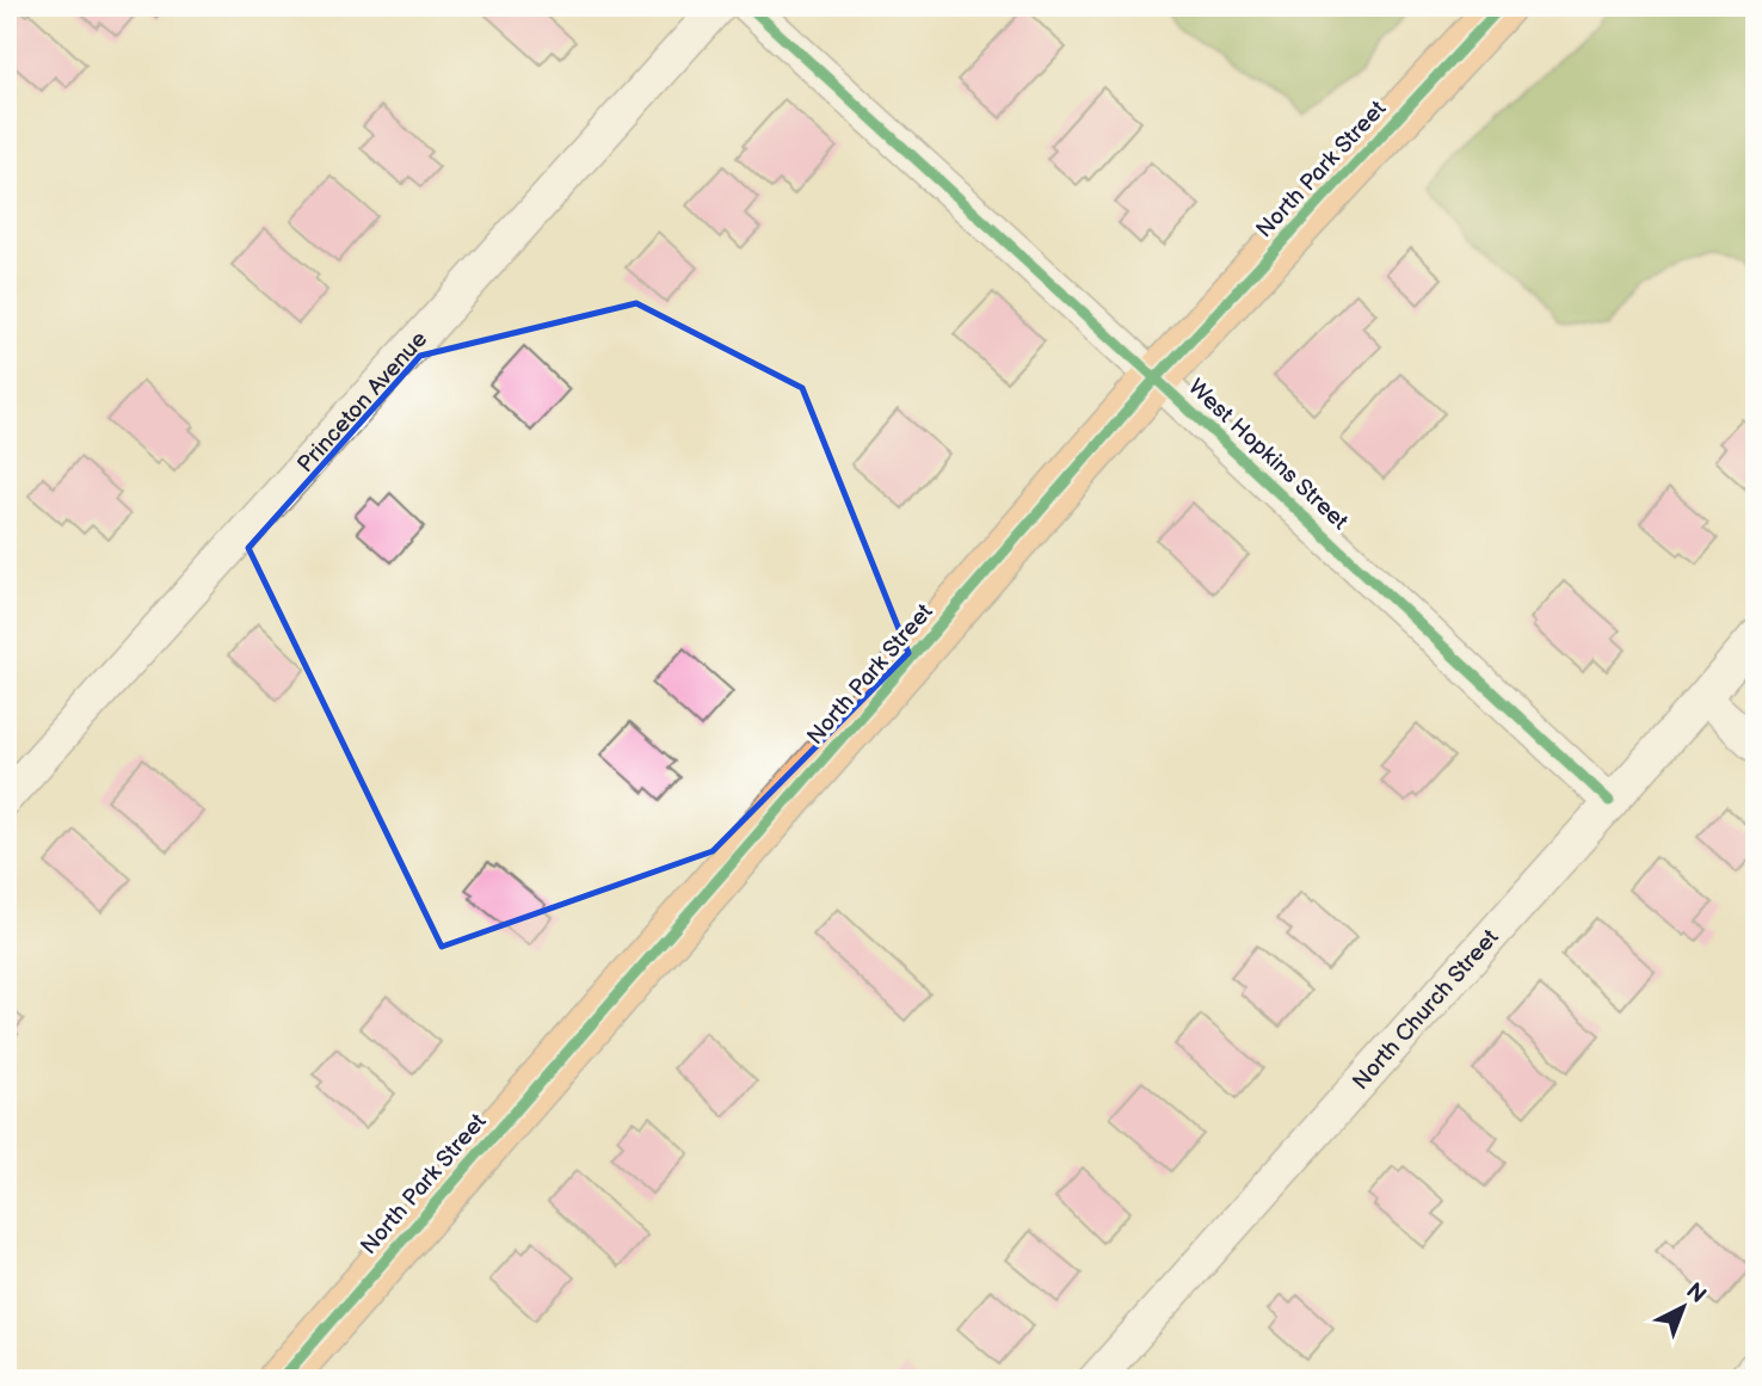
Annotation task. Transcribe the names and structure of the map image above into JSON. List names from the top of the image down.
{
  "streets": {
    "main road": ["North Park Street"],
    "street": ["Princeton Avenue", "West Hopkins Street", "North Church Street"]
  },
  "crossings": [
    ["North Park Street", "West Hopkins Street"],
    ["West Hopkins Street", "North Church Street"]
  ],
  "north": "top right"
}
